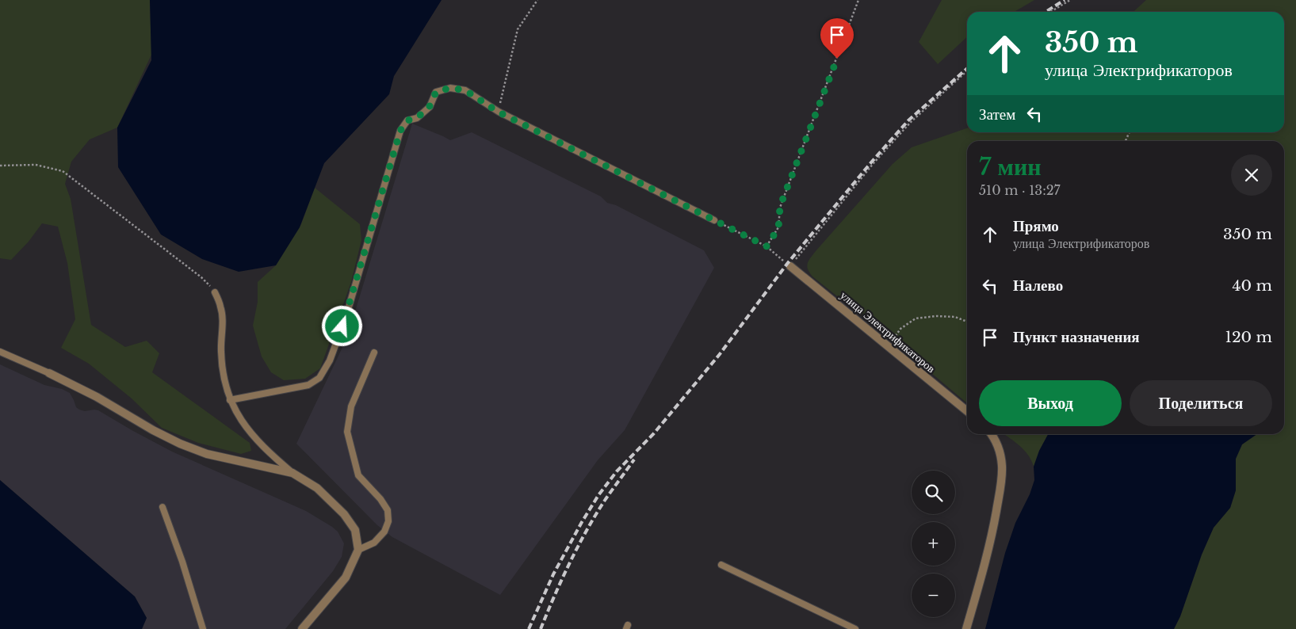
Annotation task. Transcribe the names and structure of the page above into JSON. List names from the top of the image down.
{
  "streets": {
    "street": ["улица Электрификаторов"]
  },
  "page": {
    "turn": ["350 m", "улица Электрификаторов"],
    "then": "Затем",
    "heading": ["7 мин", "510 m · 13:27"],
    "list": [
      {
        "name": "Прямо",
        "note": "улица Электрификаторов",
        "value": "350 m"
      },
      {
        "name": "Налево",
        "value": "40 m"
      },
      {
        "name": "Пункт назначения",
        "value": "120 m"
      }
    ],
    "buttons": ["Выход", "Поделиться"],
    "map_buttons": ["+", "−"]
  }
}
